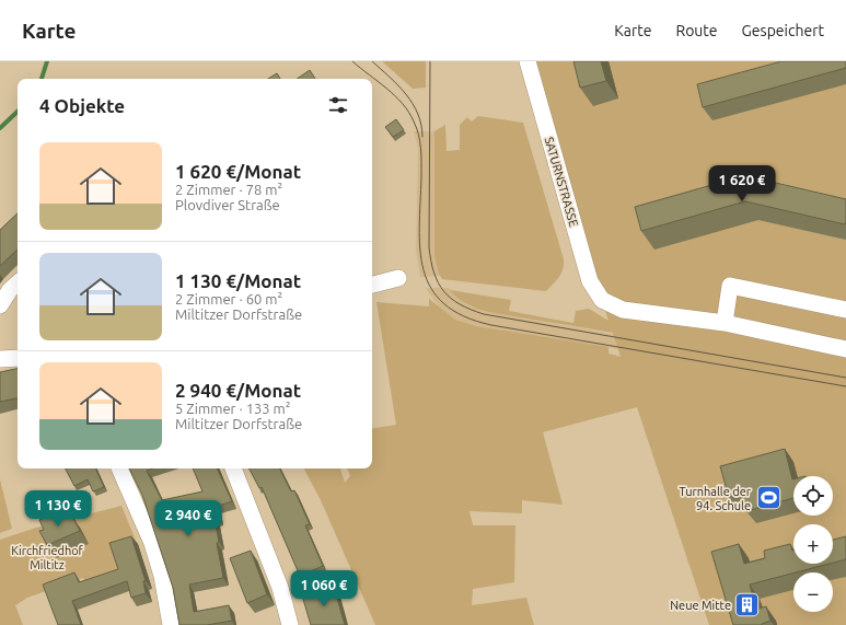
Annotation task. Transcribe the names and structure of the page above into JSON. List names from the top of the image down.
{
  "streets": {
    "street": ["SATURNSTRASSE"]
  },
  "parks": ["Kirchfriedhof Miltitz"],
  "places": {
    "sports": ["Turnhalle der 94. Schule"],
    "building": ["Neue Mitte"]
  },
  "page": {
    "header": "Karte",
    "nav": ["Karte", "Route", "Gespeichert"],
    "heading": "4 Objekte",
    "list": [
      {
        "name": "1 620 €/Monat",
        "note": "2 Zimmer · 78 m² · Plovdiver Straße"
      },
      {
        "name": "1 130 €/Monat",
        "note": "2 Zimmer · 60 m² · Miltitzer Dorfstraße"
      },
      {
        "name": "2 940 €/Monat",
        "note": "5 Zimmer · 133 m² · Miltitzer Dorfstraße"
      }
    ],
    "price": [
      "1 620 €",
      "1 130 €",
      "2 940 €",
      "1 060 €"
    ],
    "map_buttons": ["+", "−"]
  }
}
